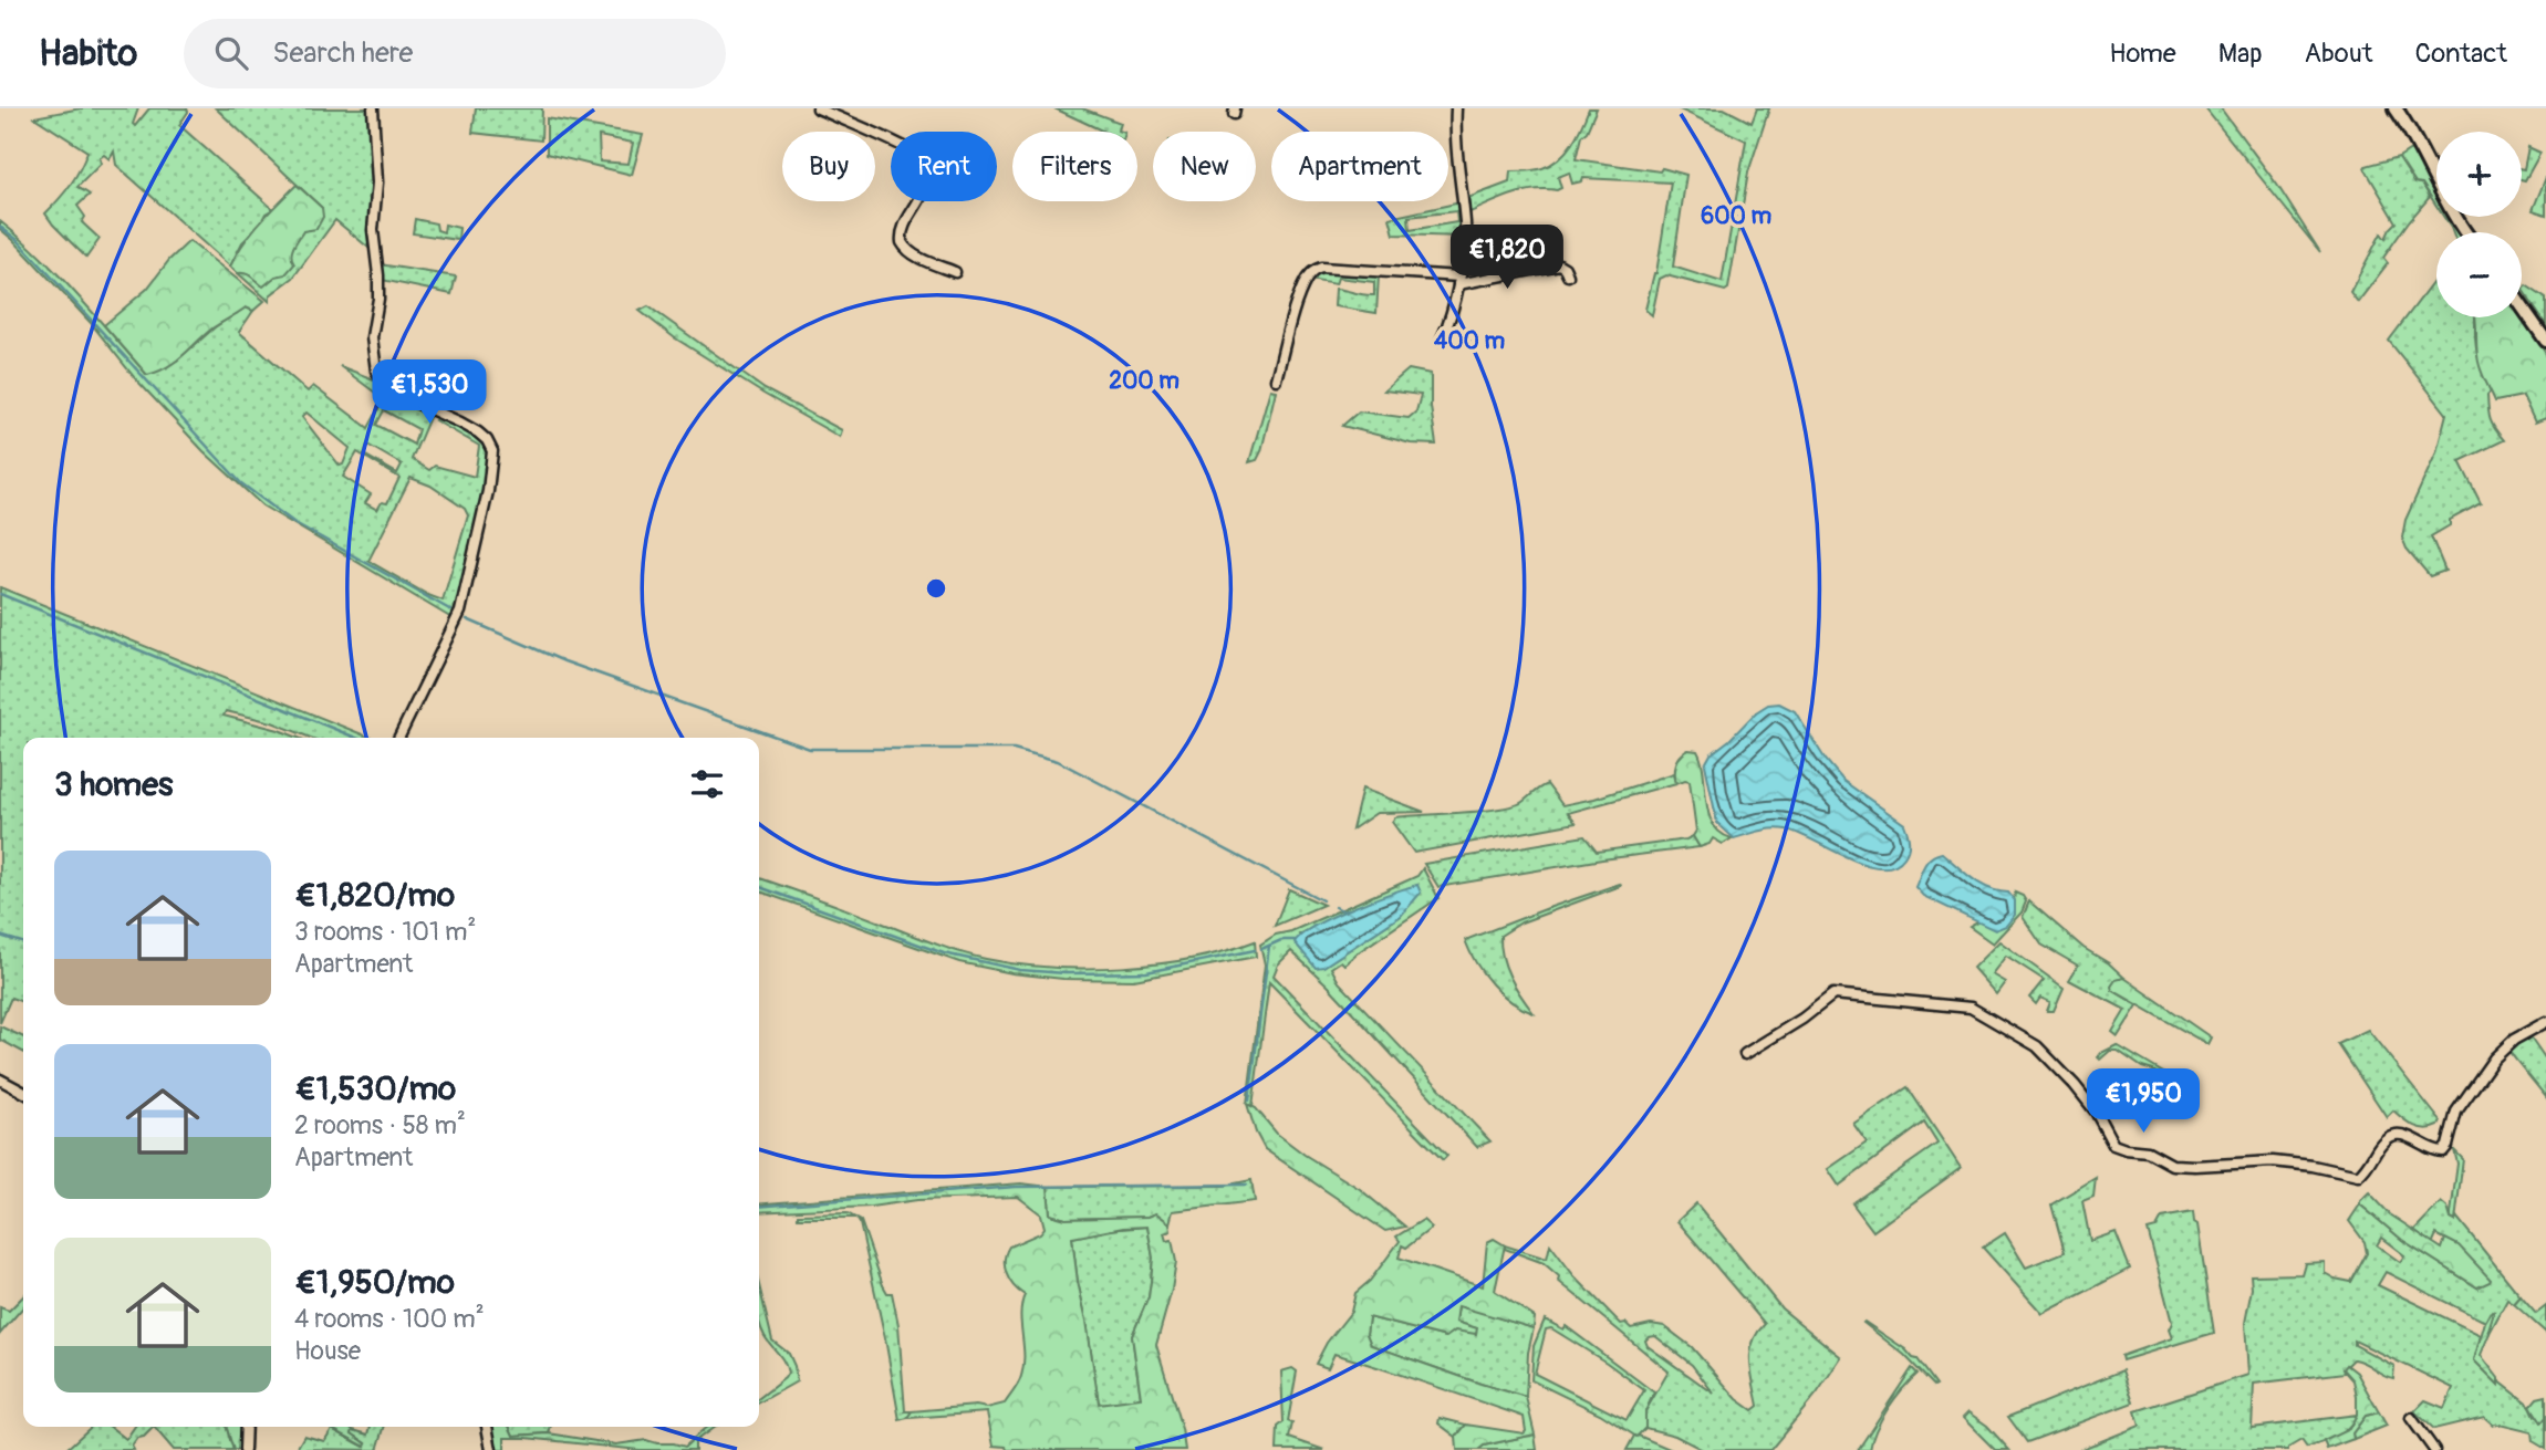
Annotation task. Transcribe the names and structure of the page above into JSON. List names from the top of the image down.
{
  "page": {
    "header": "Habito",
    "search": "Search here",
    "nav": [
      "Home",
      "Map",
      "About",
      "Contact"
    ],
    "map_buttons": ["+", "−"],
    "chip": [
      "Buy",
      "Rent",
      "Filters",
      "New",
      "Apartment"
    ],
    "price": ["€1,820", "€1,530", "€1,950"],
    "heading": "3 homes",
    "list": [
      {
        "name": "€1,820/mo",
        "note": "3 rooms · 101 m² · Apartment"
      },
      {
        "name": "€1,530/mo",
        "note": "2 rooms · 58 m² · Apartment"
      },
      {
        "name": "€1,950/mo",
        "note": "4 rooms · 100 m² · House"
      }
    ]
  },
  "rings": ["600 m", "400 m", "200 m"]
}
